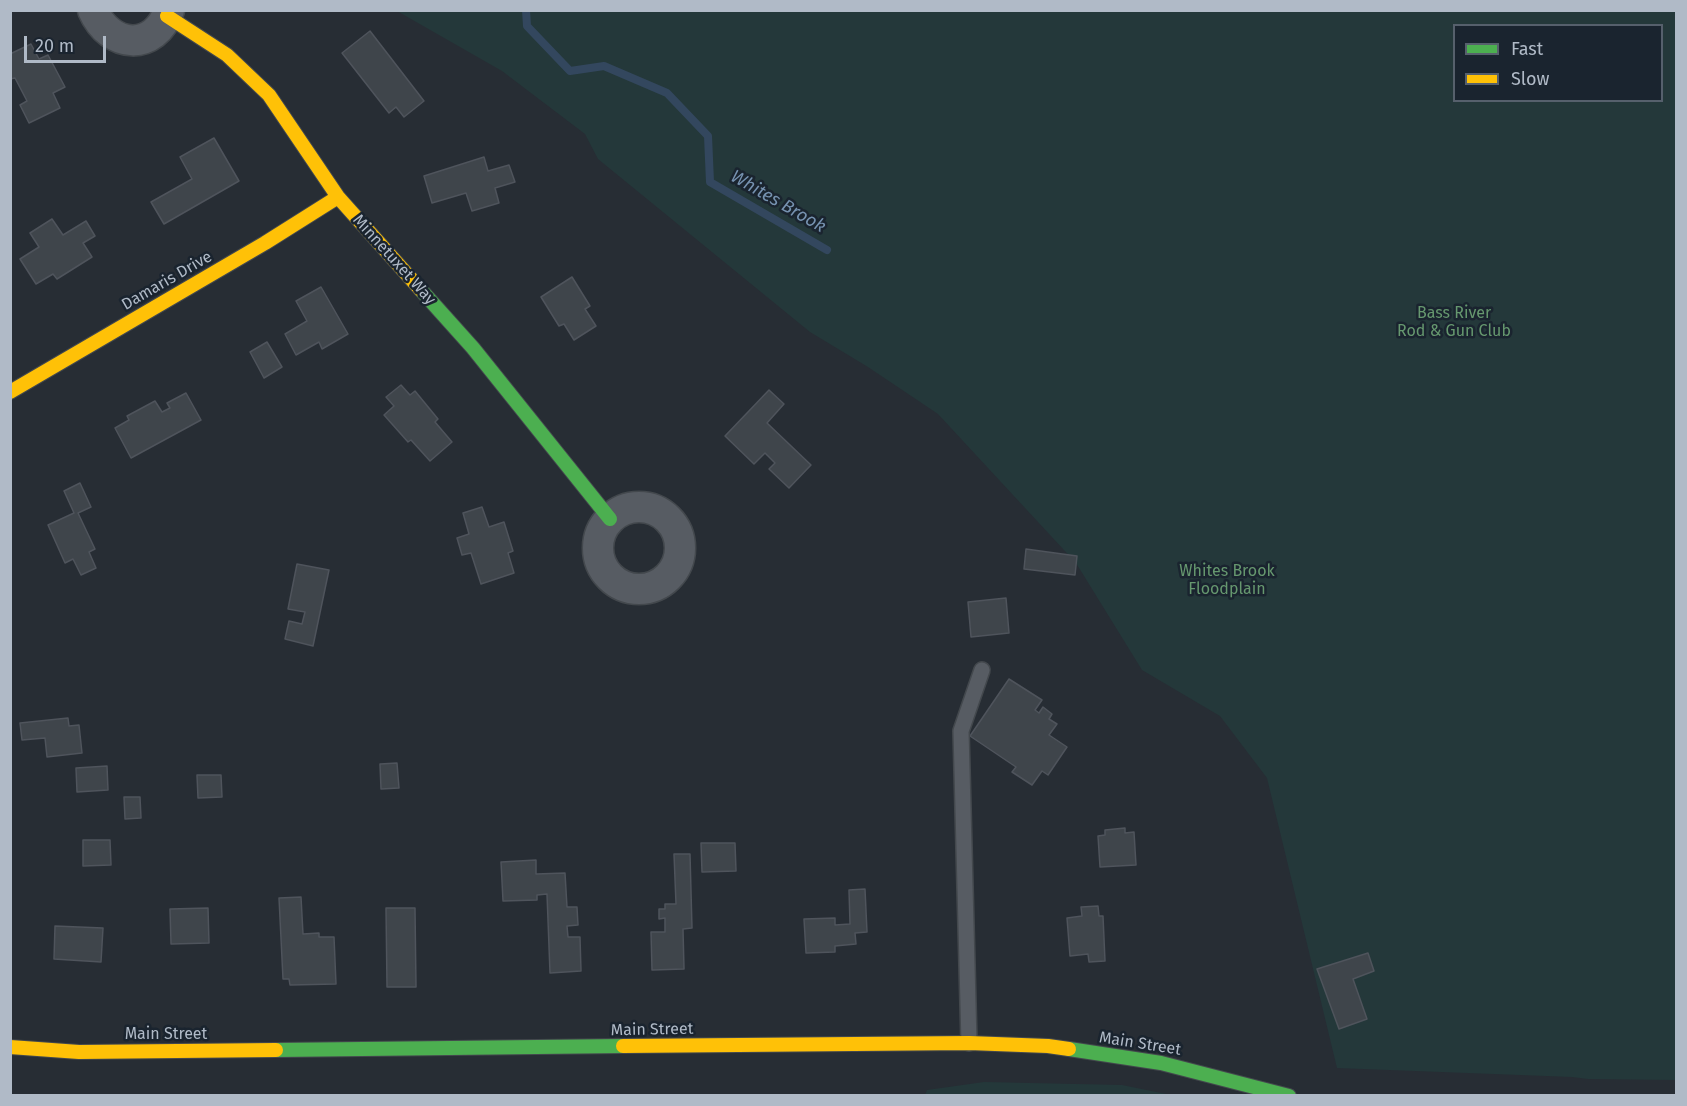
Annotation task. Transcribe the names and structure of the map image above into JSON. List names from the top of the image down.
{
  "streets": {
    "main road": ["Minnetuxet Way", "Damaris Drive", "Main Street"]
  },
  "crossings": [
    ["Minnetuxet Way", "Damaris Drive"]
  ],
  "water": ["Whites Brook"],
  "parks": ["Bass River Rod & Gun Club", "Whites Brook Floodplain"],
  "legend": ["Fast", "Slow"],
  "scale_bar": "20 m"
}
